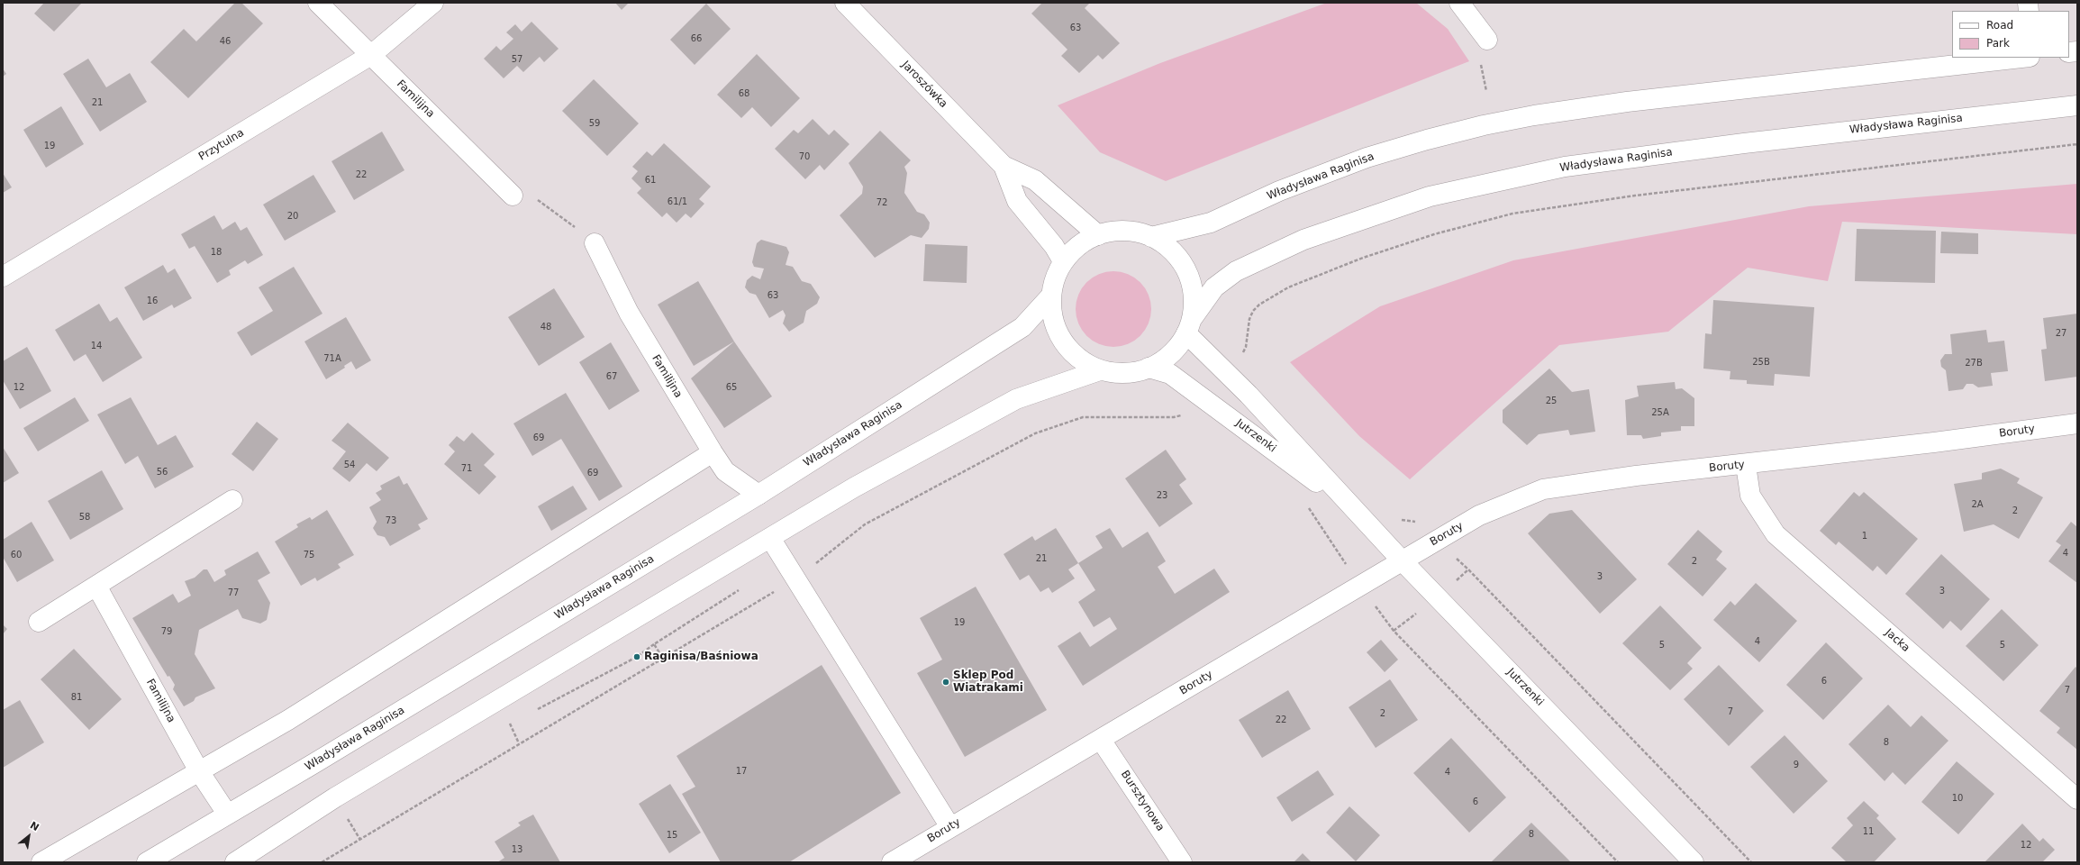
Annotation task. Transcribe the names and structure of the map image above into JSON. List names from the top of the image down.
{
  "streets": {
    "street": [
      "Jaroszówka",
      "Familijna",
      "Władysława Raginisa",
      "Przytulna",
      "Boruty",
      "Jutrzenki",
      "Jacka",
      "Bursztynowa"
    ]
  },
  "crossings": [
    ["Familijna", "Władysława Raginisa"],
    ["Familijna", "Przytulna"],
    ["Władysława Raginisa", "Jutrzenki"],
    ["Boruty", "Jutrzenki"],
    ["Boruty", "Jacka"],
    ["Boruty", "Bursztynowa"]
  ],
  "places": ["Raginisa/Baśniowa", "Sklep Pod Wiatrakami"],
  "house_numbers": [
    "63",
    "66",
    "46",
    "57",
    "68",
    "21",
    "59",
    "19",
    "70",
    "22",
    "61",
    "61/1",
    "72",
    "20",
    "18",
    "63",
    "16",
    "48",
    "27",
    "14",
    "71A",
    "25B",
    "27B",
    "67",
    "12",
    "65",
    "25",
    "25A",
    "69",
    "54",
    "71",
    "56",
    "69",
    "23",
    "2A",
    "2",
    "58",
    "73",
    "1",
    "4",
    "60",
    "75",
    "21",
    "2",
    "3",
    "3",
    "77",
    "19",
    "79",
    "4",
    "5",
    "5",
    "6",
    "7",
    "81",
    "7",
    "2",
    "22",
    "8",
    "9",
    "17",
    "4",
    "10",
    "6",
    "11",
    "8",
    "15",
    "12",
    "13"
  ],
  "legend": ["Road", "Park"],
  "north": "top right"
}
